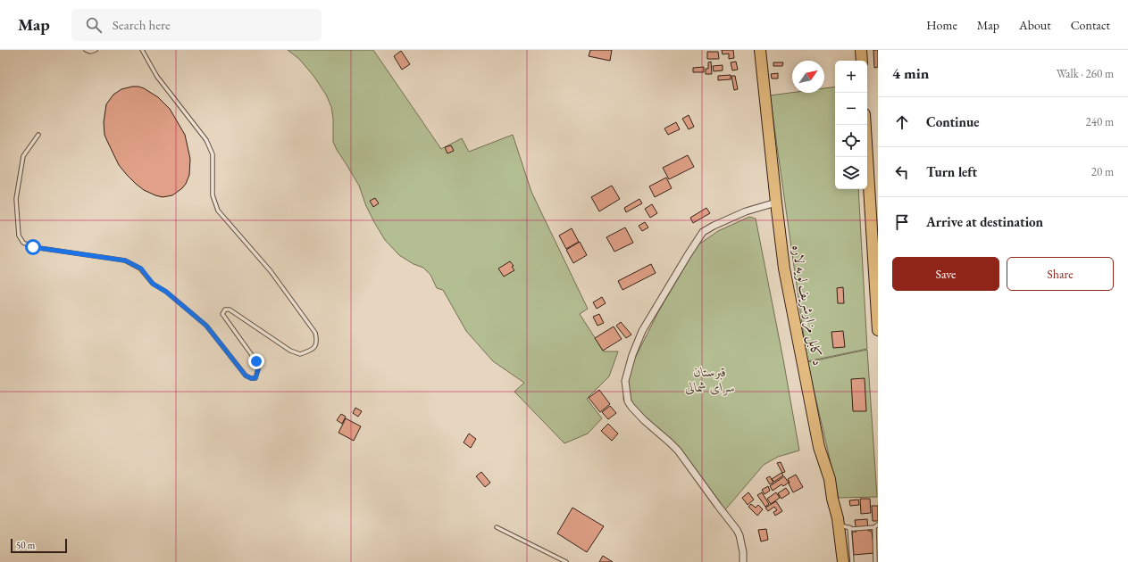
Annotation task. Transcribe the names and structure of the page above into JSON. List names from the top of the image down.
{
  "streets": {
    "highway": ["د کابل مزارشریف لویه لاره"]
  },
  "parks": ["قبرستان سرای شمالی"],
  "scale_bar": "50 m",
  "north": "top right",
  "page": {
    "header": "Map",
    "search": "Search here",
    "nav": [
      "Home",
      "Map",
      "About",
      "Contact"
    ],
    "heading": ["4 min", "Walk · 260 m"],
    "map_buttons": ["+", "−"],
    "list": [
      ["Continue", "240 m"],
      ["Turn left", "20 m"],
      "Arrive at destination"
    ],
    "buttons": ["Save", "Share"],
    "scale": "50 m"
  }
}
